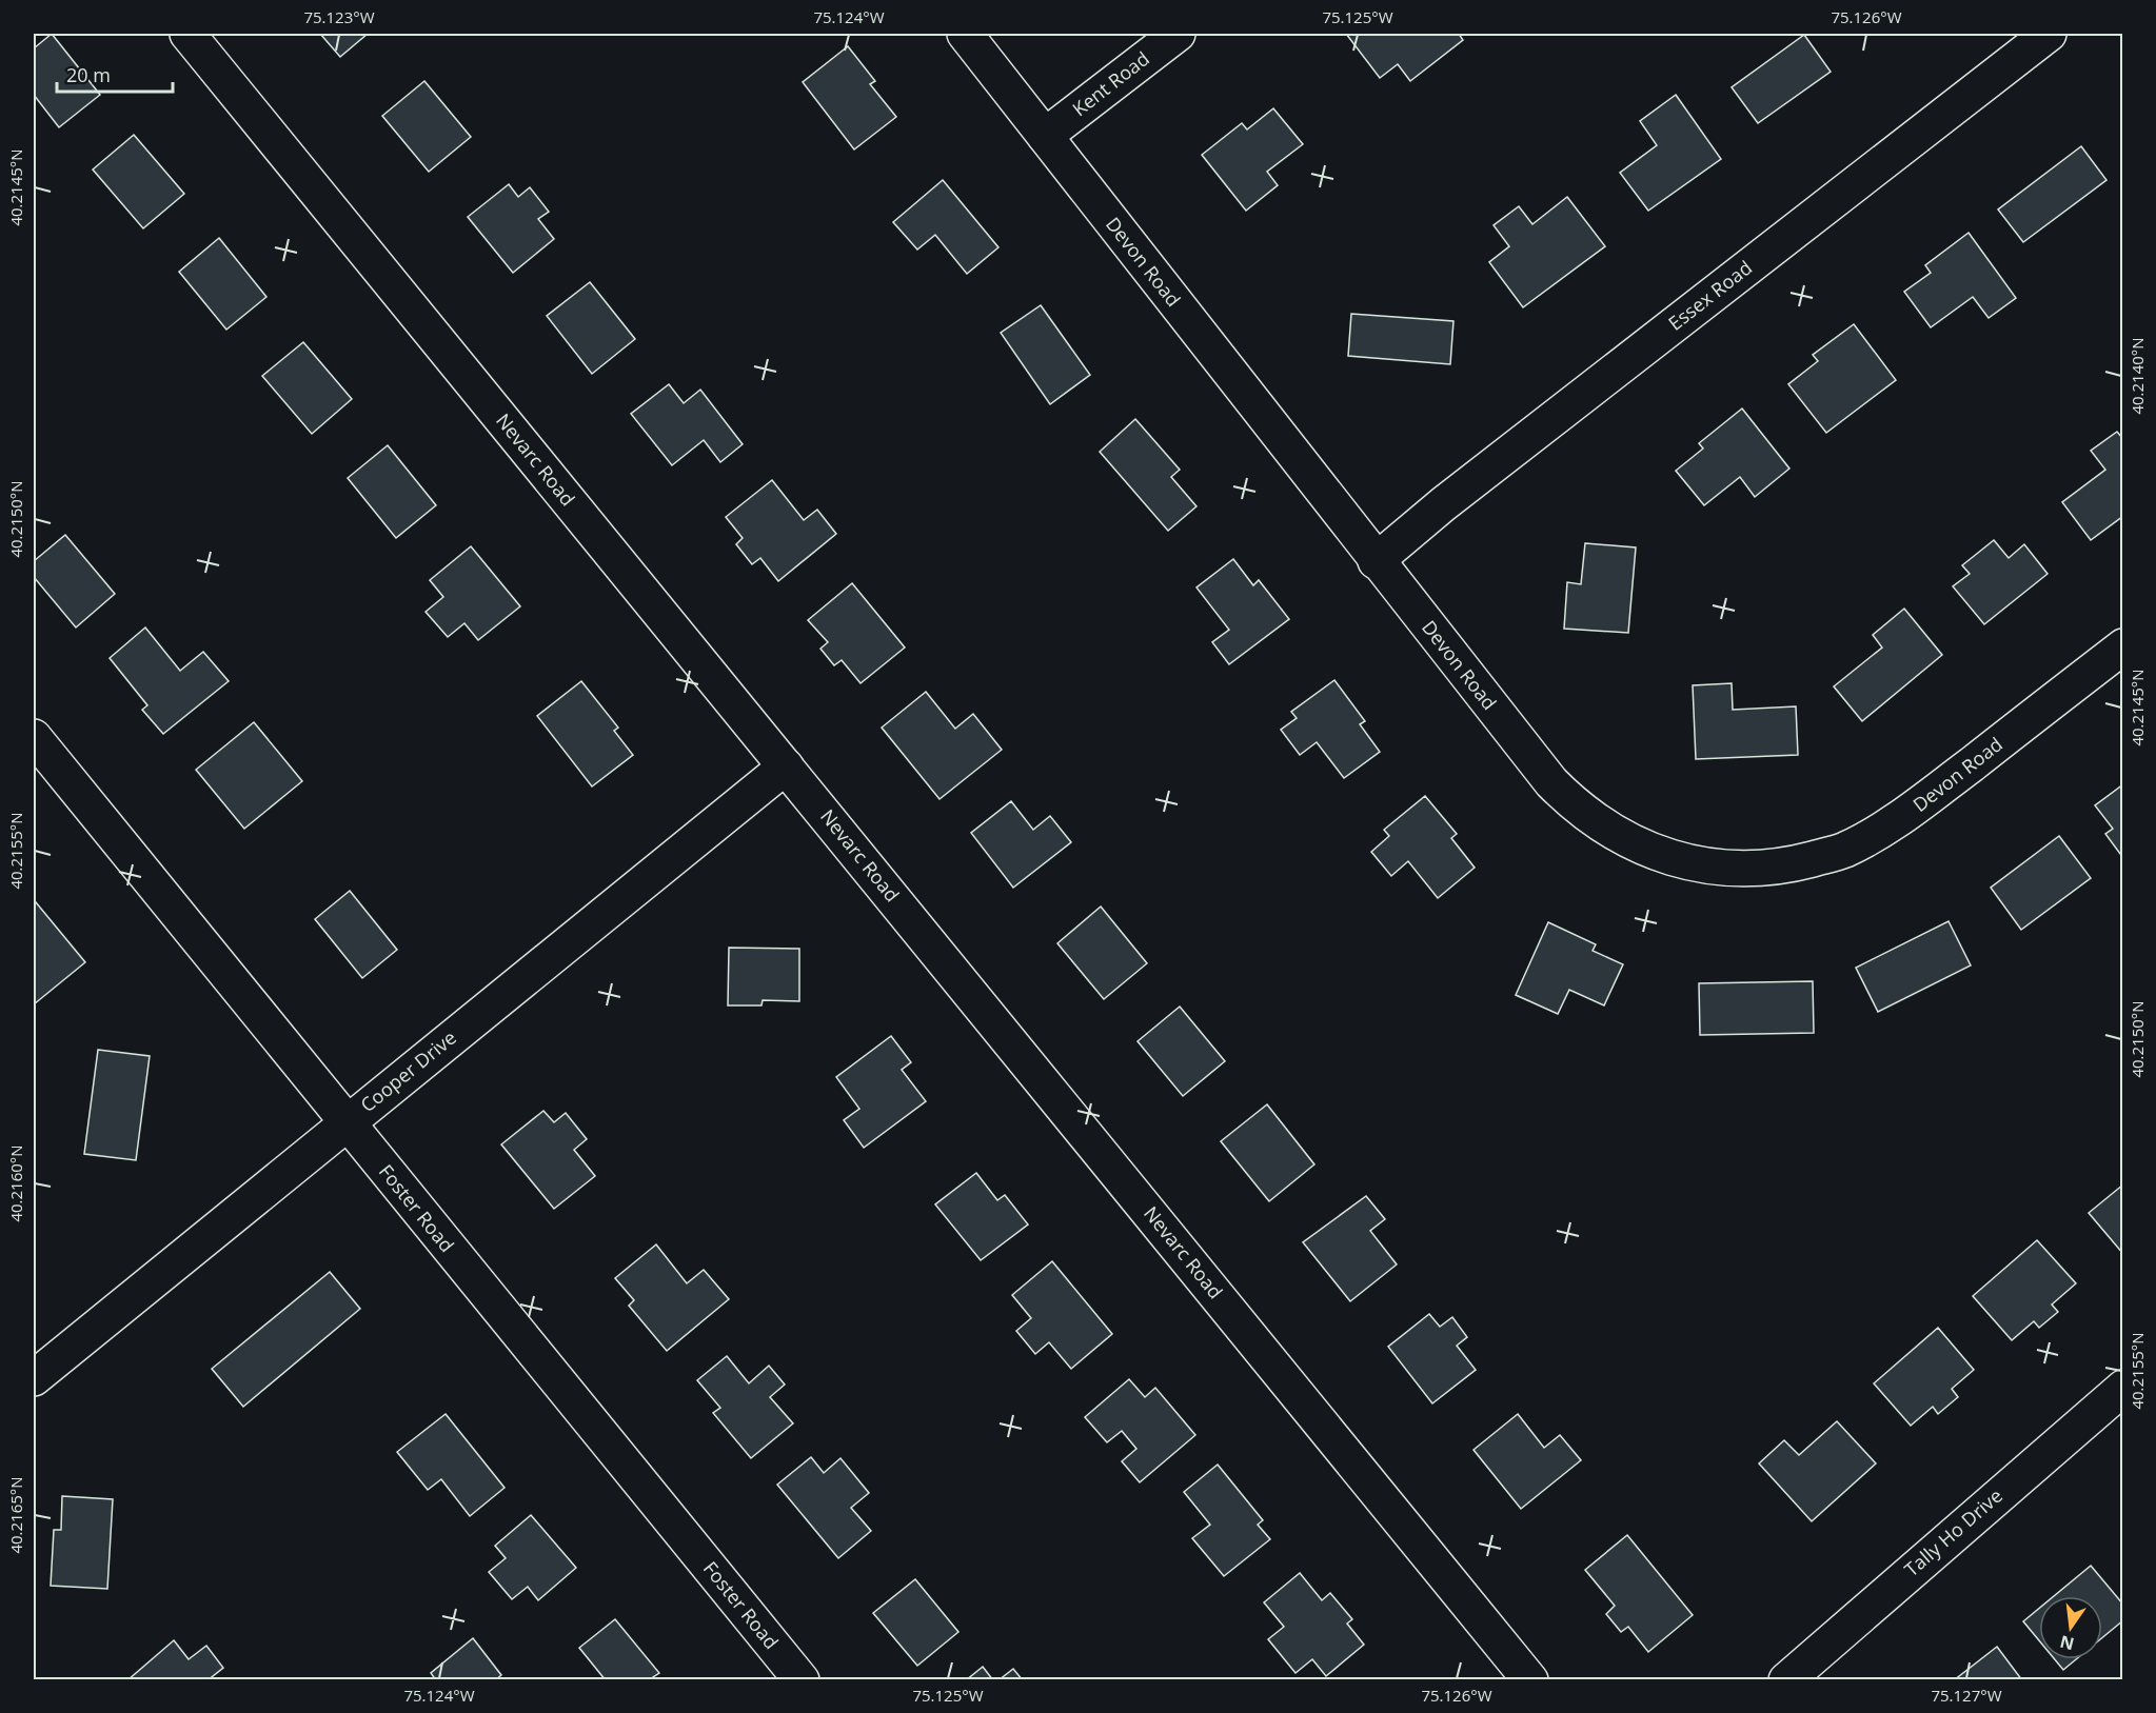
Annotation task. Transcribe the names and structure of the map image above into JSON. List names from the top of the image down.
{
  "streets": {
    "street": [
      "Kent Road",
      "Devon Road",
      "Essex Road",
      "Nevarc Road",
      "Cooper Drive",
      "Foster Road",
      "Tally Ho Drive"
    ]
  },
  "crossings": [
    ["Kent Road", "Devon Road"],
    ["Devon Road", "Essex Road"],
    ["Nevarc Road", "Cooper Drive"],
    ["Cooper Drive", "Foster Road"]
  ],
  "scale_bar": "20 m",
  "north": "bottom",
  "coordinates": [
    "75.123°W",
    "75.124°W",
    "75.125°W",
    "75.126°W",
    "40.2145°N",
    "40.2140°N",
    "40.2150°N",
    "40.2155°N",
    "40.2160°N",
    "40.2165°N",
    "75.127°W"
  ]
}
